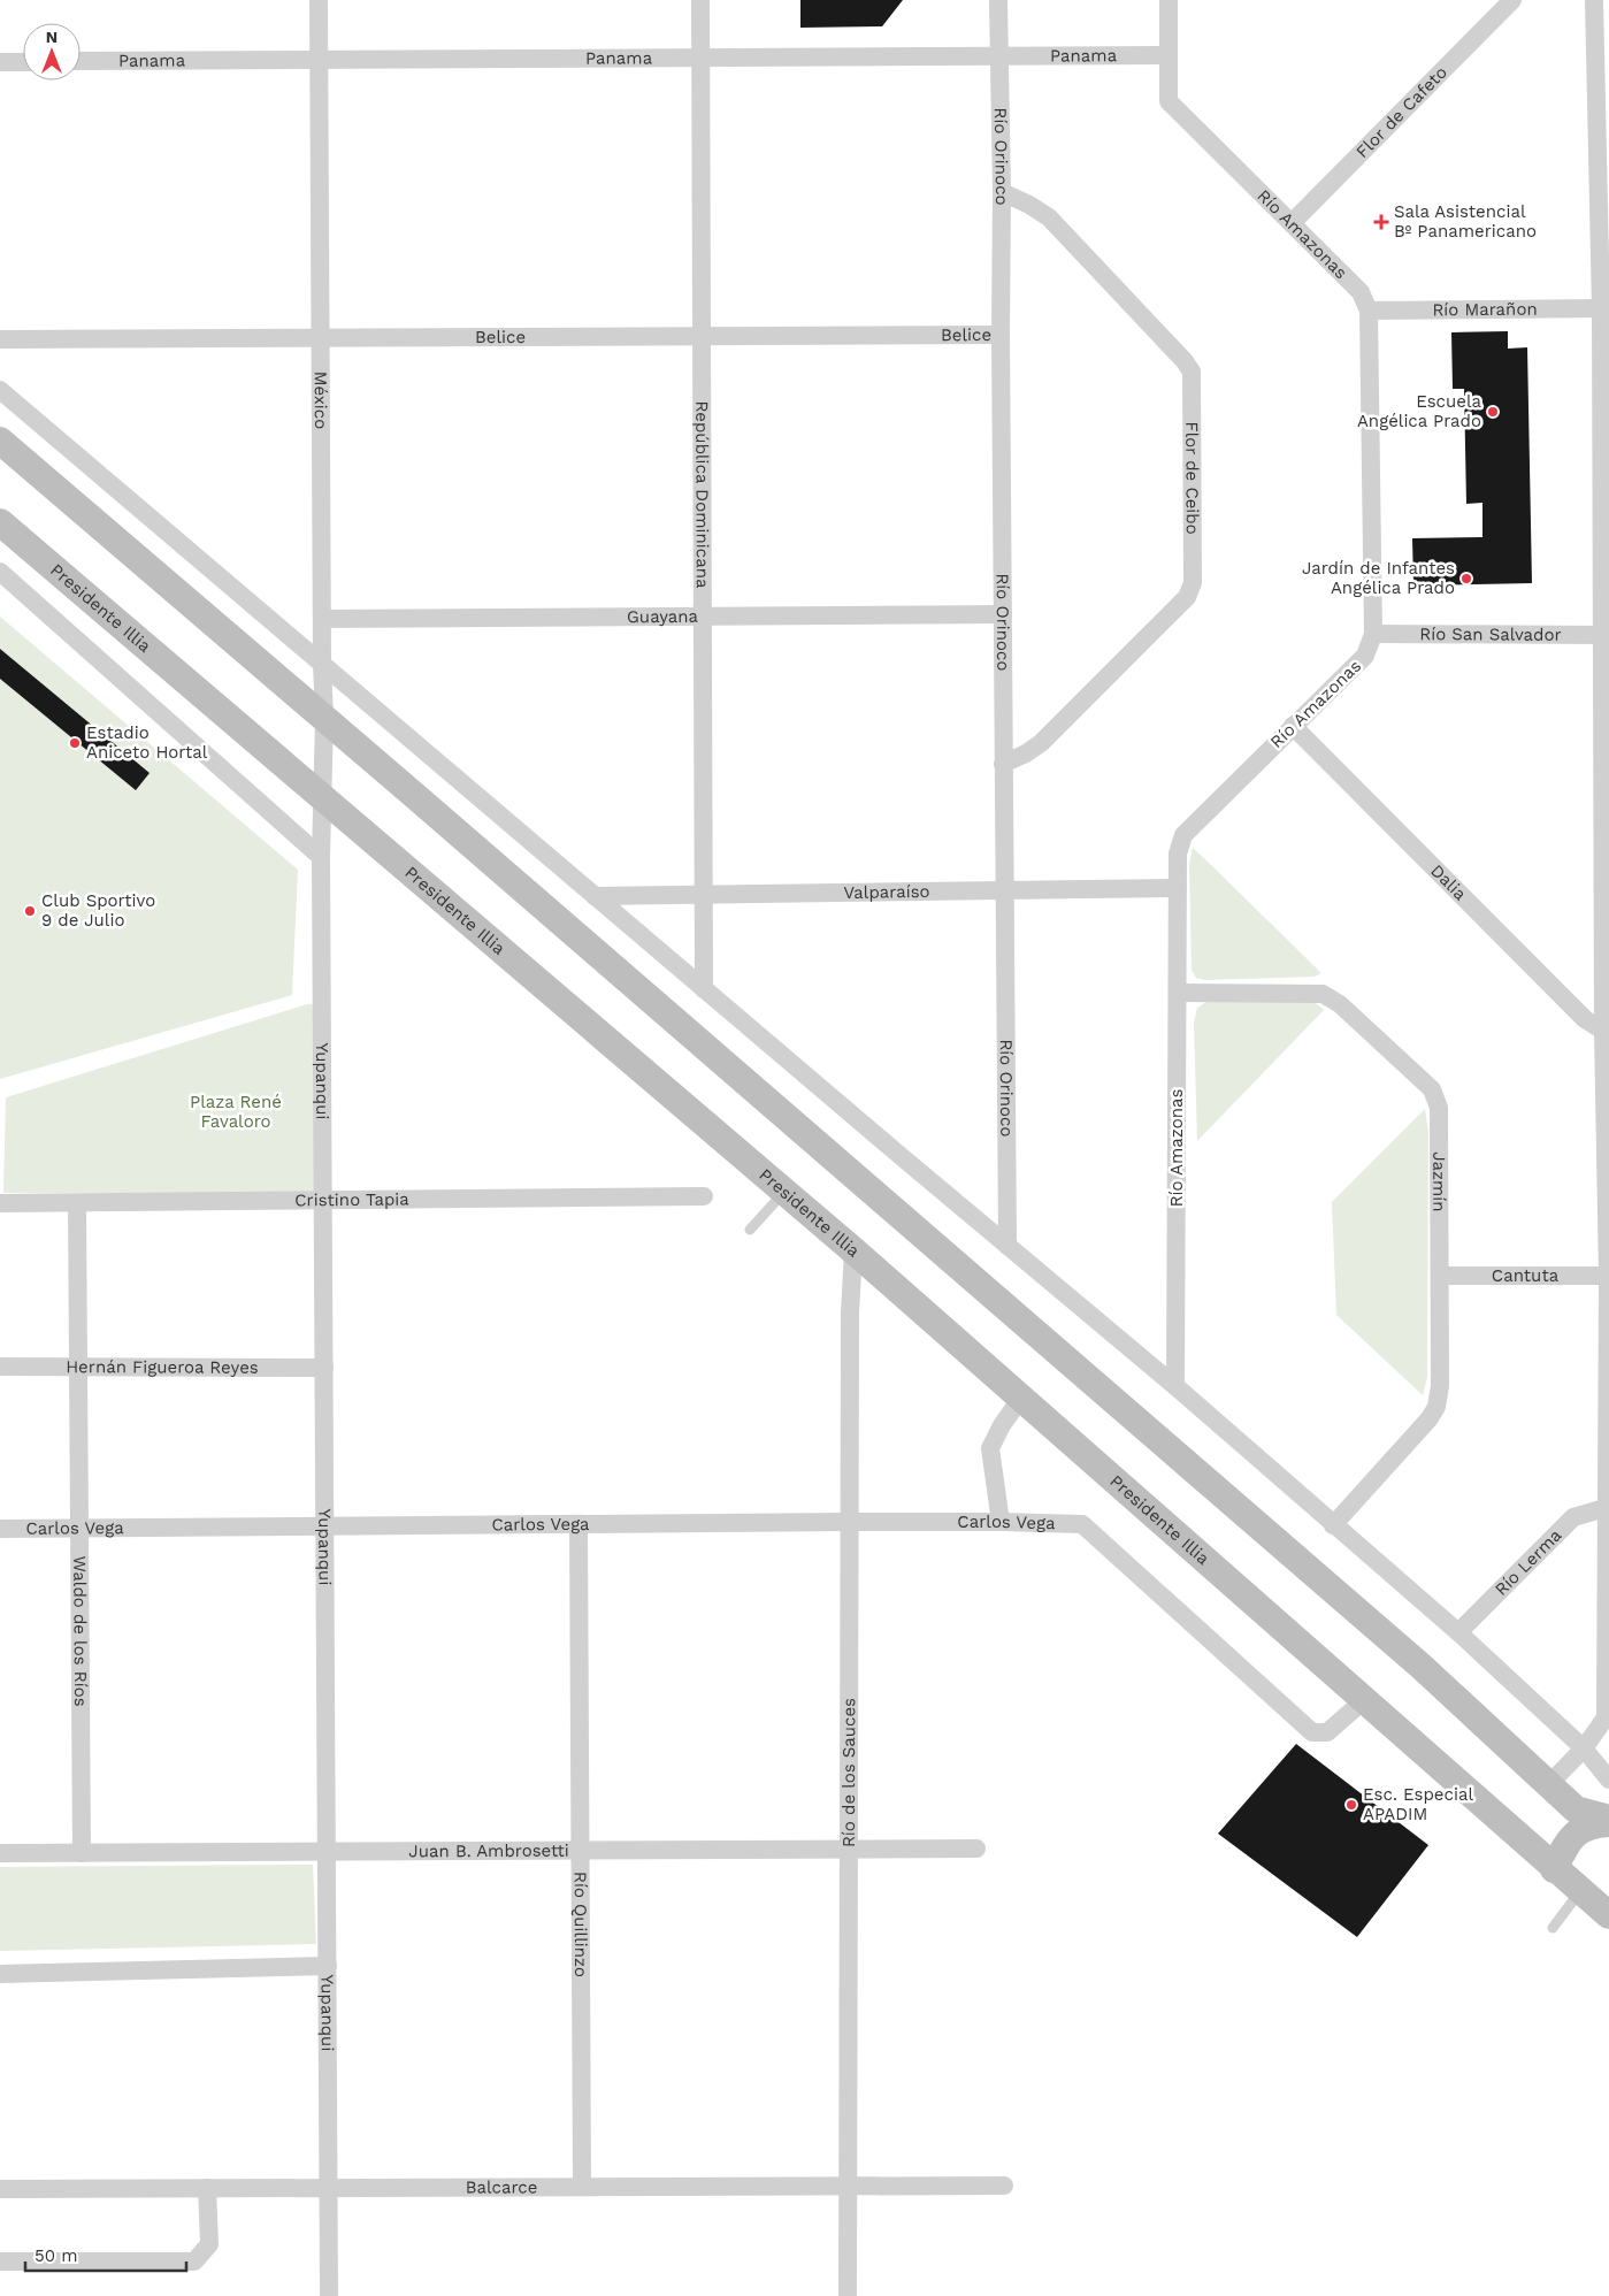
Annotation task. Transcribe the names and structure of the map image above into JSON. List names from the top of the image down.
{
  "streets": {
    "main road": ["Presidente Illia"],
    "street": [
      "Panama",
      "Flor de Cafeto",
      "Río Orinoco",
      "Río Amazonas",
      "Río Marañon",
      "Belice",
      "México",
      "Flor de Ceibo",
      "República Dominicana",
      "Guayana",
      "Río San Salvador",
      "Dalia",
      "Valparaíso",
      "Yupanqui",
      "Jazmín",
      "Cristino Tapia",
      "Cantuta",
      "Hernán Figueroa Reyes",
      "Carlos Vega",
      "Río Lerma",
      "Waldo de los Ríos",
      "Río de los Sauces",
      "Juan B. Ambrosetti",
      "Río Quillinzo",
      "Balcarce"
    ]
  },
  "crossings": [
    ["Panama", "Río Orinoco"],
    ["Panama", "Río Amazonas"],
    ["Panama", "México"],
    ["Panama", "República Dominicana"],
    ["Flor de Cafeto", "Río Amazonas"],
    ["Río Orinoco", "Belice"],
    ["Río Orinoco", "Flor de Ceibo"],
    ["Río Orinoco", "Guayana"],
    ["Río Orinoco", "Valparaíso"],
    ["Río Amazonas", "Río Marañon"],
    ["Río Amazonas", "Río San Salvador"],
    ["Río Amazonas", "Dalia"],
    ["Río Amazonas", "Valparaíso"],
    ["Río Amazonas", "Jazmín"],
    ["Belice", "México"],
    ["Belice", "República Dominicana"],
    ["México", "Presidente Illia"],
    ["México", "Guayana"],
    ["México", "Yupanqui"],
    ["República Dominicana", "Guayana"],
    ["República Dominicana", "Valparaíso"],
    ["Presidente Illia", "Yupanqui"],
    ["Presidente Illia", "Carlos Vega"],
    ["Presidente Illia", "Río de los Sauces"],
    ["Yupanqui", "Cristino Tapia"],
    ["Yupanqui", "Hernán Figueroa Reyes"],
    ["Yupanqui", "Carlos Vega"],
    ["Yupanqui", "Juan B. Ambrosetti"],
    ["Yupanqui", "Balcarce"],
    ["Jazmín", "Cantuta"],
    ["Cristino Tapia", "Waldo de los Ríos"],
    ["Hernán Figueroa Reyes", "Waldo de los Ríos"],
    ["Carlos Vega", "Waldo de los Ríos"],
    ["Carlos Vega", "Río de los Sauces"],
    ["Carlos Vega", "Río Quillinzo"],
    ["Waldo de los Ríos", "Juan B. Ambrosetti"],
    ["Río de los Sauces", "Juan B. Ambrosetti"],
    ["Río de los Sauces", "Balcarce"],
    ["Juan B. Ambrosetti", "Río Quillinzo"],
    ["Río Quillinzo", "Balcarce"]
  ],
  "parks": ["Plaza René Favaloro"],
  "places": {
    "health": ["Sala Asistencial Bº Panamericano"],
    "other": [
      "Escuela Angélica Prado",
      "Jardín de Infantes Angélica Prado",
      "Estadio Aniceto Hortal",
      "Club Sportivo 9 de Julio",
      "Esc. Especial APADIM"
    ]
  },
  "scale_bar": "50 m",
  "north": "top"
}
